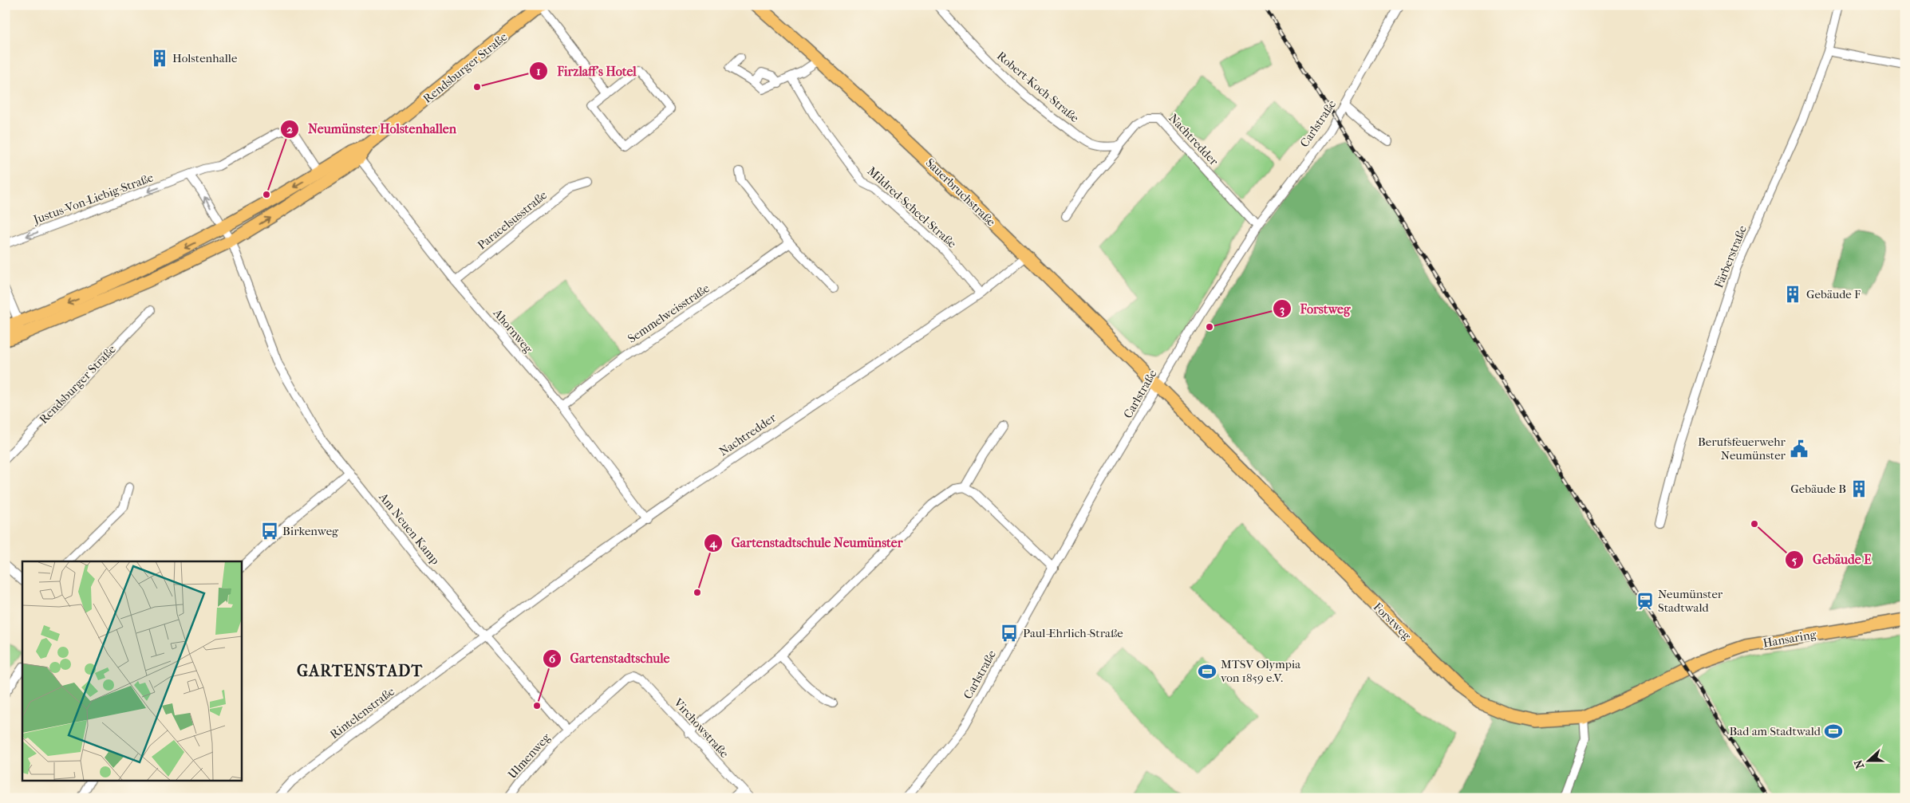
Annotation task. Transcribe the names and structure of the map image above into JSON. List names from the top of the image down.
{
  "streets": {
    "main road": [
      "Rendsburger Straße",
      "Sauerbruchstraße",
      "Forstweg",
      "Hansaring"
    ],
    "street": [
      "Robert-Koch-Straße",
      "Carlstraße",
      "Nachtredder",
      "Justus-Von-Liebig-Straße",
      "Mildred-Scheel-Straße",
      "Paracelsusstraße",
      "Färberstraße",
      "Semmelweisstraße",
      "Ahornweg",
      "Am Neuen Kamp",
      "Rintelenstraße",
      "Virchowstraße",
      "Ulmenweg"
    ]
  },
  "crossings": [
    ["Rendsburger Straße", "Justus-Von-Liebig-Straße"],
    ["Rendsburger Straße", "Ahornweg"],
    ["Rendsburger Straße", "Am Neuen Kamp"],
    ["Robert-Koch-Straße", "Nachtredder"],
    ["Carlstraße", "Nachtredder"],
    ["Carlstraße", "Sauerbruchstraße"],
    ["Carlstraße", "Forstweg"],
    ["Nachtredder", "Sauerbruchstraße"],
    ["Nachtredder", "Mildred-Scheel-Straße"],
    ["Nachtredder", "Ahornweg"],
    ["Nachtredder", "Am Neuen Kamp"],
    ["Nachtredder", "Rintelenstraße"],
    ["Sauerbruchstraße", "Forstweg"],
    ["Paracelsusstraße", "Ahornweg"],
    ["Semmelweisstraße", "Ahornweg"],
    ["Am Neuen Kamp", "Rintelenstraße"],
    ["Am Neuen Kamp", "Virchowstraße"],
    ["Am Neuen Kamp", "Ulmenweg"],
    ["Forstweg", "Hansaring"],
    ["Virchowstraße", "Ulmenweg"]
  ],
  "one_way": ["Justus-Von-Liebig-Straße"],
  "districts": ["GARTENSTADT"],
  "places": {
    "building": ["Holstenhalle", "Gebäude F", "Gebäude B"],
    "other": [
      "Firzlaff's Hotel",
      "Neumünster Holstenhallen",
      "Forstweg",
      "Gebäude E",
      "Gartenstadtschule Neumünster",
      "Gartenstadtschule"
    ],
    "public building": ["Berufsfeuerwehr Neumünster"],
    "bus stop": ["Birkenweg", "Paul-Ehrlich-Straße"],
    "station": ["Neumünster Stadtwald"],
    "sports": ["MTSV Olympia von 1859 e.V.", "Bad am Stadtwald"]
  },
  "north": "left"
}
